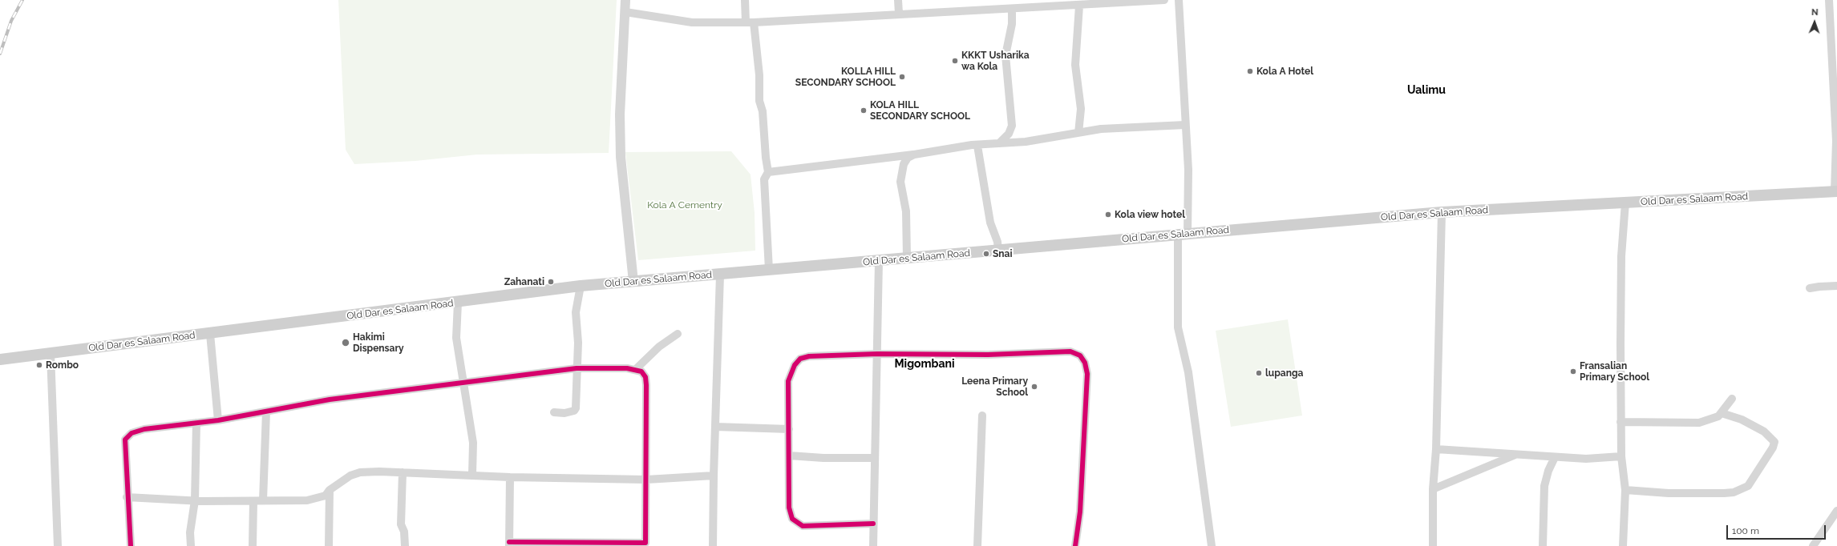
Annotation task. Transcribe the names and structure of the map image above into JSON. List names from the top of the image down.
{
  "streets": {
    "main road": ["Old Dar es Salaam Road"]
  },
  "districts": ["Ualimu", "Migombani"],
  "parks": ["Kola A Cementry"],
  "places": [
    "KKKT Usharika wa Kola",
    "Kola A Hotel",
    "KOLLA HILL SECONDARY SCHOOL",
    "KOLA HILL SECONDARY SCHOOL",
    "Kola view hotel",
    "Snai",
    "Zahanati",
    "Hakimi Dispensary",
    "Rombo",
    "Fransalian Primary School",
    "lupanga",
    "Leena Primary School"
  ],
  "scale_bar": "100 m",
  "north": "top"
}
